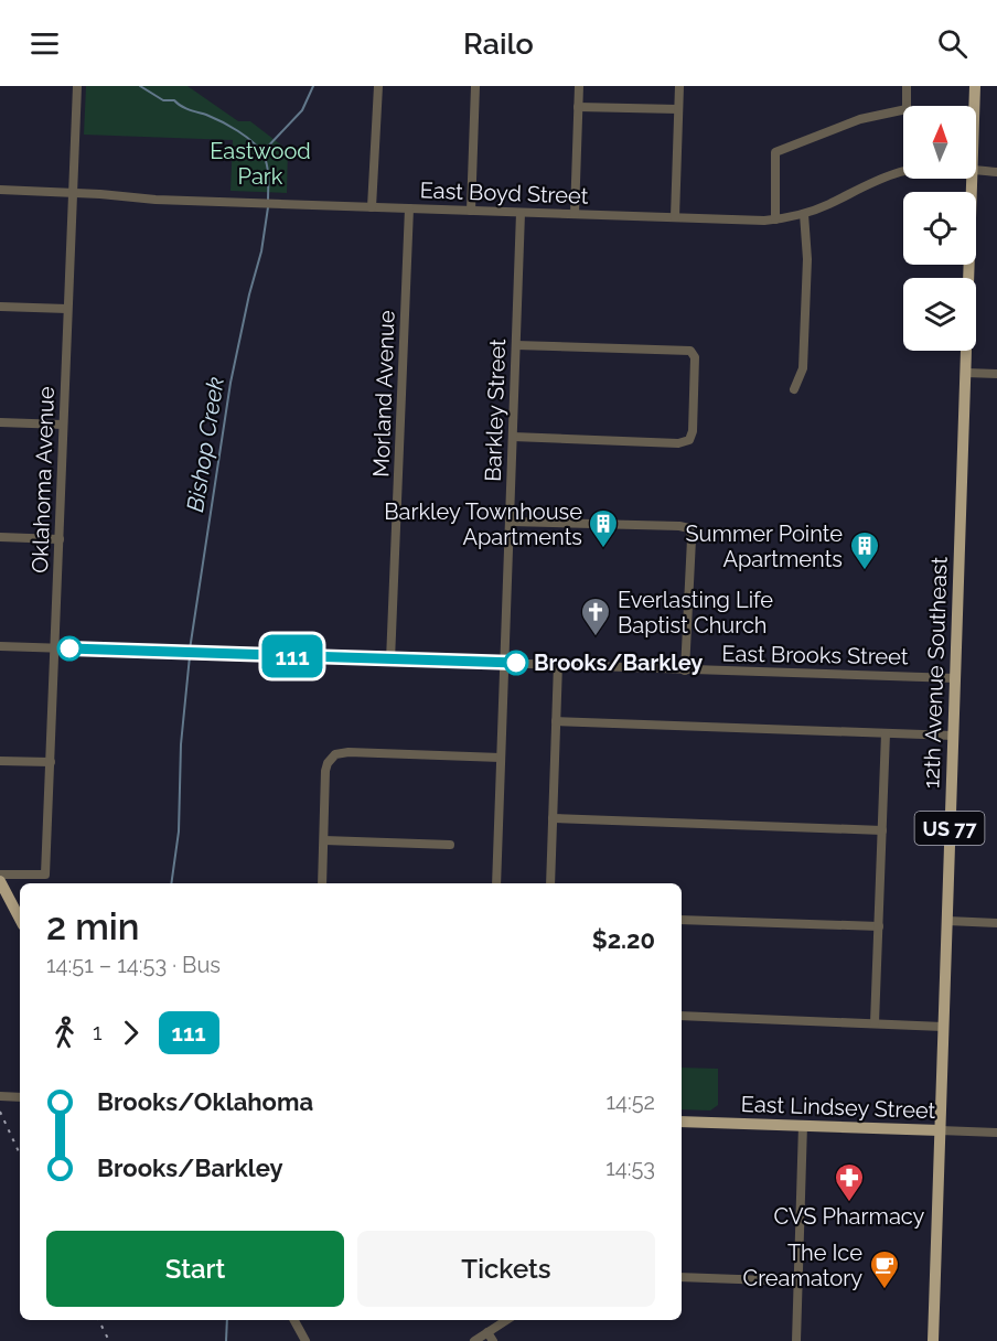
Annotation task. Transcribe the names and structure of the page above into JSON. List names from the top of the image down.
{
  "streets": {
    "main road": ["12th Avenue Southeast", "US 77", "East Lindsey Street"],
    "street": [
      "East Boyd Street",
      "Morland Avenue",
      "Barkley Street",
      "Oklahoma Avenue",
      "East Brooks Street"
    ]
  },
  "crossings": [
    ["East Boyd Street", "Morland Avenue"],
    ["East Boyd Street", "Barkley Street"],
    ["East Boyd Street", "Oklahoma Avenue"],
    ["Morland Avenue", "East Brooks Street"],
    ["Barkley Street", "East Brooks Street"],
    ["Oklahoma Avenue", "East Brooks Street"],
    ["East Brooks Street", "12th Avenue Southeast"],
    ["12th Avenue Southeast", "East Lindsey Street"]
  ],
  "water": ["Bishop Creek"],
  "parks": ["Eastwood Park"],
  "places": {
    "building": ["Barkley Townhouse Apartments", "Summer Pointe Apartments"],
    "church": ["Everlasting Life Baptist Church"],
    "other": ["Brooks/Barkley"],
    "pharmacy": ["CVS Pharmacy"],
    "cafe": ["The Ice Creamatory"]
  },
  "lines": ["bus line 111"],
  "north": "top",
  "page": {
    "header": "Railo",
    "on_map": "111",
    "heading": ["2 min", "14:51 – 14:53 · Bus", "$2.20"],
    "legs": ["1", "111"],
    "list": [
      {
        "name": "Brooks/Oklahoma",
        "value": "14:52"
      },
      {
        "name": "Brooks/Barkley",
        "value": "14:53"
      }
    ],
    "buttons": ["Start", "Tickets"]
  }
}
